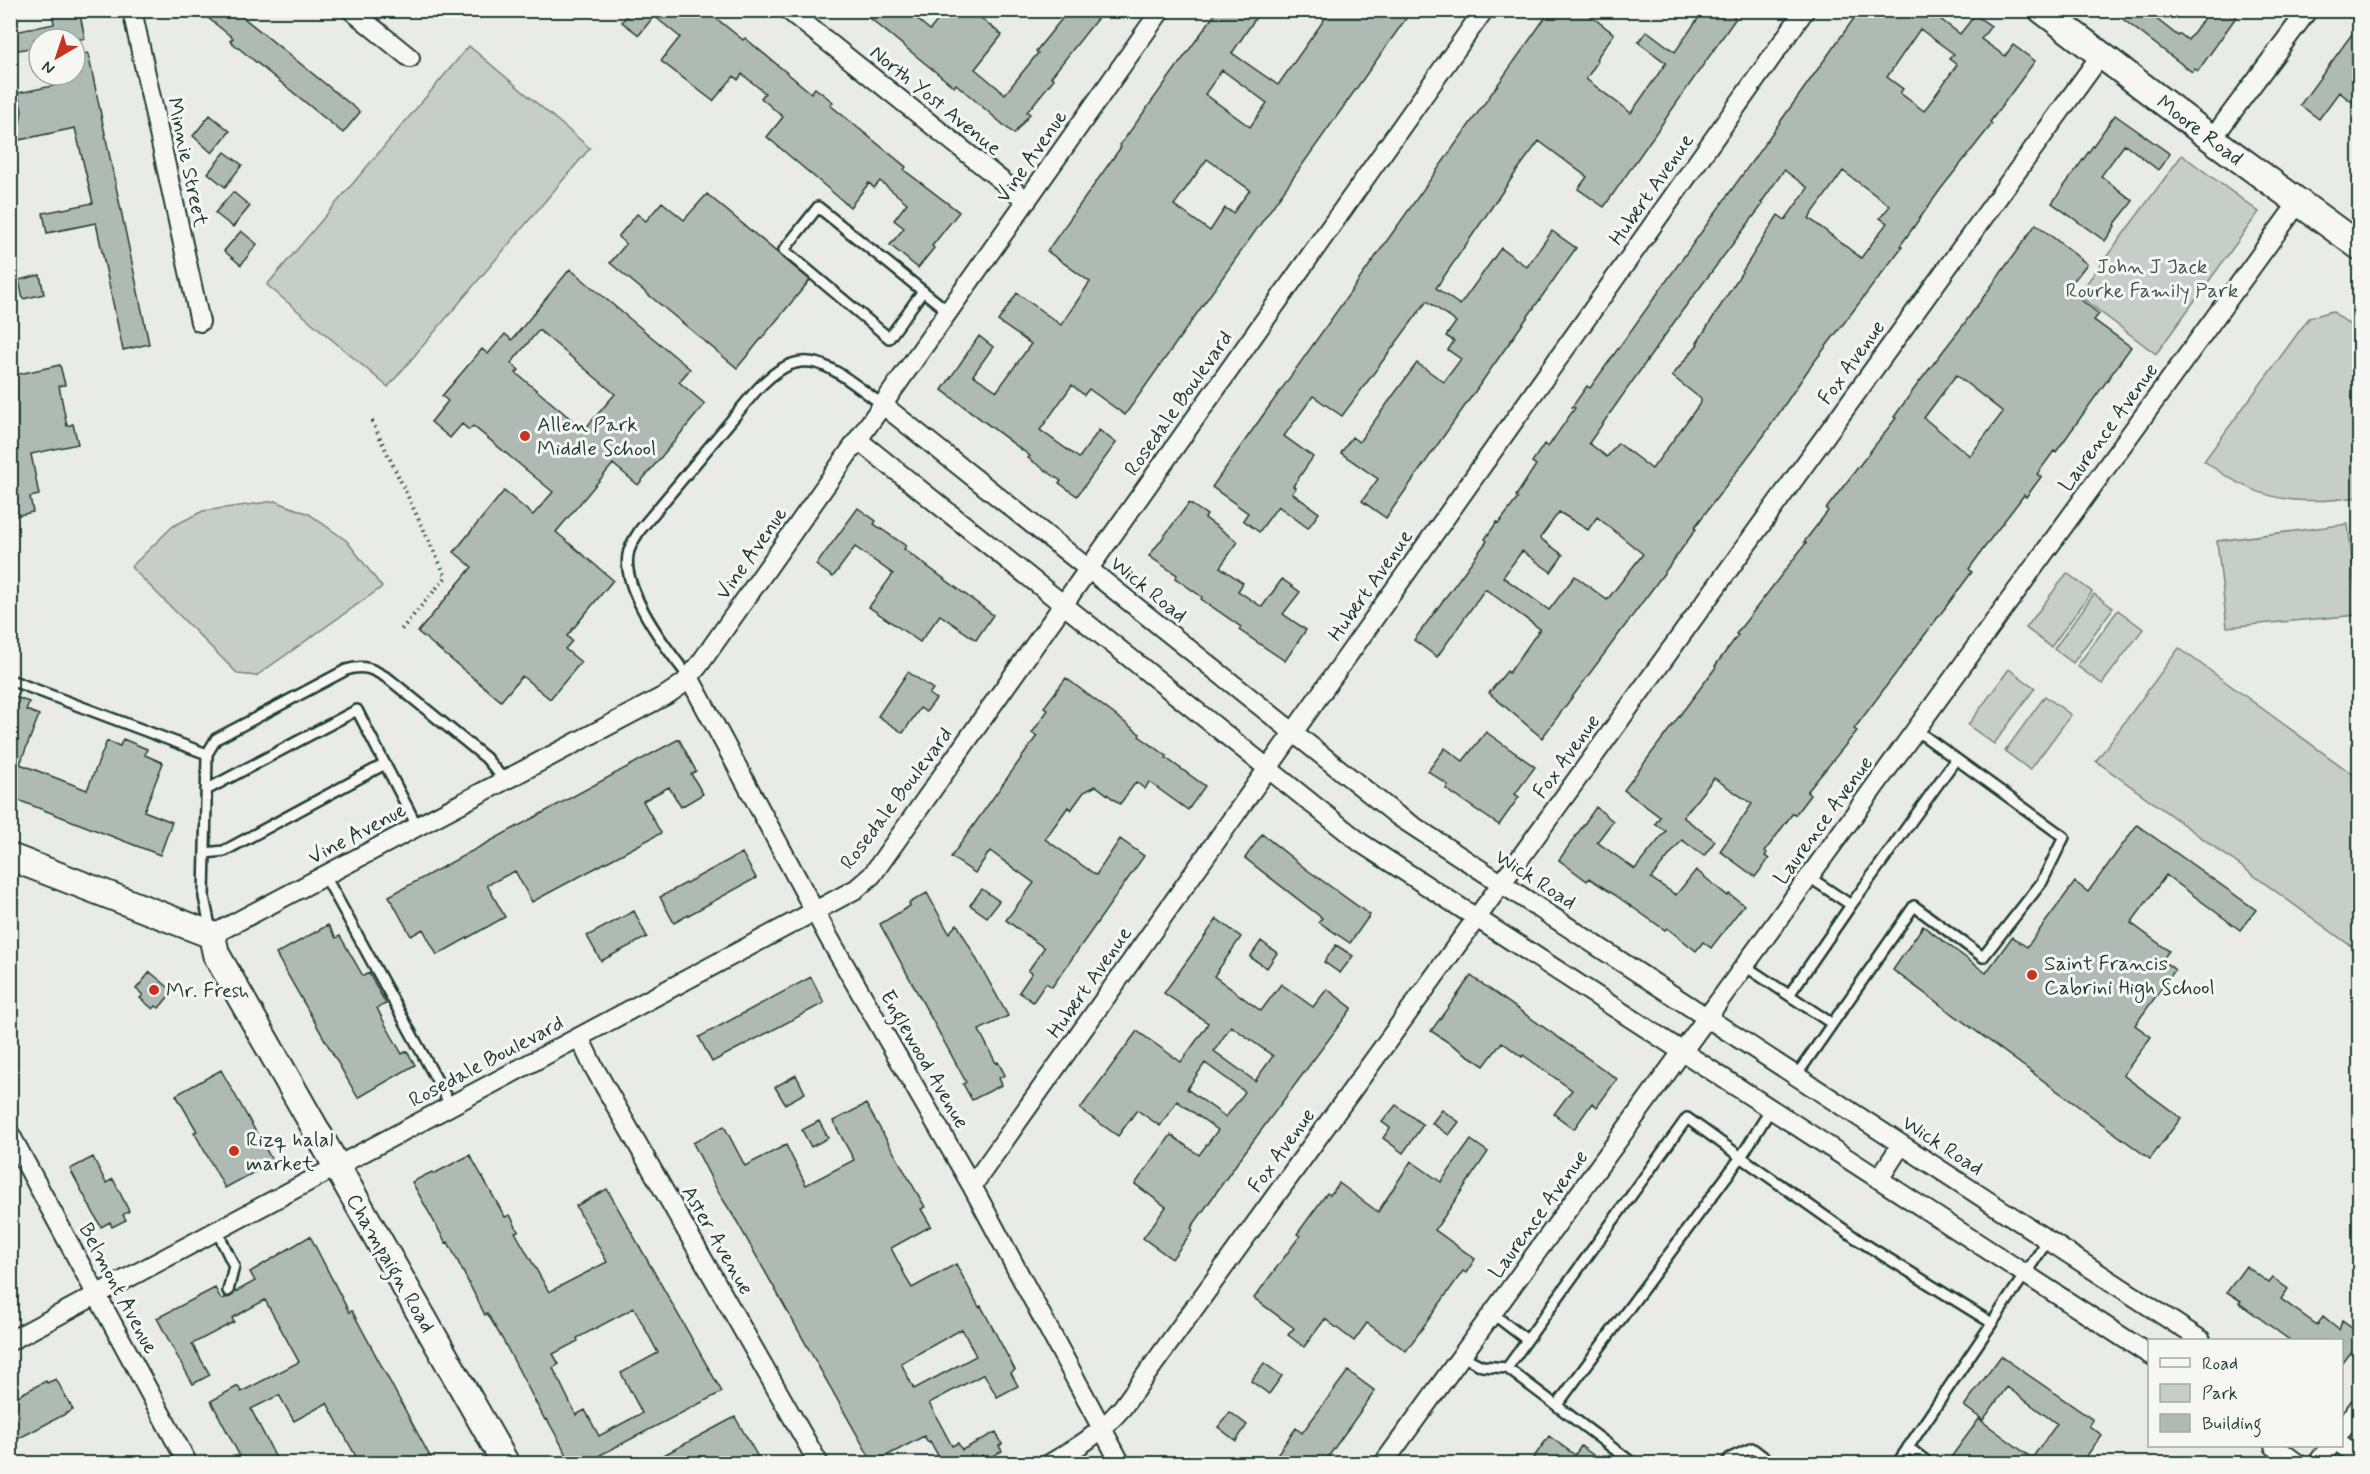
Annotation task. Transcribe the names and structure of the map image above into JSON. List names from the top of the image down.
{
  "streets": {
    "street": [
      "North Yost Avenue",
      "Moore Road",
      "Vine Avenue",
      "Minnie Street",
      "Hubert Avenue",
      "Fox Avenue",
      "Rosedale Boulevard",
      "Laurence Avenue",
      "Wick Road",
      "Englewood Avenue",
      "Aster Avenue",
      "Champaign Road",
      "Belmont Avenue"
    ]
  },
  "crossings": [
    ["North Yost Avenue", "Vine Avenue"],
    ["Moore Road", "Fox Avenue"],
    ["Moore Road", "Laurence Avenue"],
    ["Vine Avenue", "Wick Road"],
    ["Vine Avenue", "Englewood Avenue"],
    ["Vine Avenue", "Champaign Road"],
    ["Hubert Avenue", "Wick Road"],
    ["Hubert Avenue", "Englewood Avenue"],
    ["Fox Avenue", "Wick Road"],
    ["Fox Avenue", "Englewood Avenue"],
    ["Rosedale Boulevard", "Wick Road"],
    ["Rosedale Boulevard", "Englewood Avenue"],
    ["Rosedale Boulevard", "Aster Avenue"],
    ["Rosedale Boulevard", "Champaign Road"],
    ["Rosedale Boulevard", "Belmont Avenue"],
    ["Laurence Avenue", "Wick Road"]
  ],
  "parks": ["John J Jack Rourke Family Park"],
  "places": [
    "Allen Park Middle School",
    "Saint Francis Cabrini High School",
    "Mr. Fresh",
    "Rizq halal market"
  ],
  "legend": ["Road", "Park", "Building"],
  "north": "bottom left"
}
